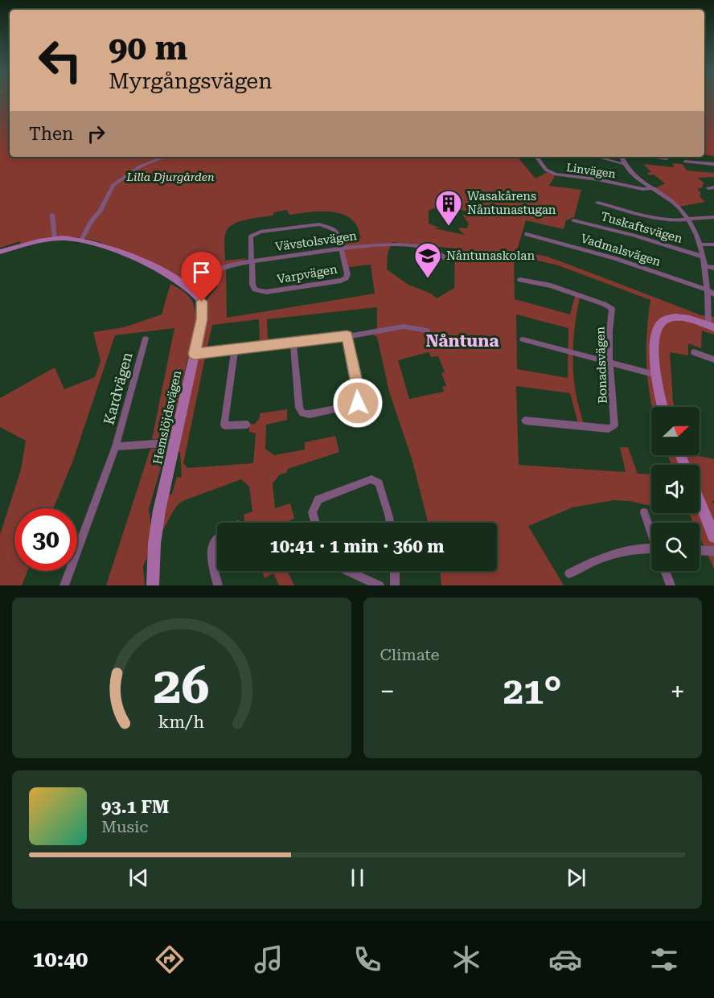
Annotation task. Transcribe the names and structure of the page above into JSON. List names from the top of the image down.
{
  "streets": {
    "street": [
      "Linvägen",
      "Tuskaftsvägen",
      "Vävstolsvägen",
      "Vadmalsvägen",
      "Varpvägen",
      "Bonadsvägen",
      "Kardvägen",
      "Hemslöjdsvägen"
    ]
  },
  "crossings": [
    ["Vävstolsvägen", "Varpvägen"],
    ["Vävstolsvägen", "Hemslöjdsvägen"]
  ],
  "districts": ["Nåntuna"],
  "parks": ["Lilla Djurgården"],
  "places": {
    "building": ["Wasakårens Nåntunastugan"],
    "school or university": ["Nåntunaskolan"]
  },
  "north": "right",
  "page": {
    "turn": ["90 m", "Myrgångsvägen"],
    "then": "Then",
    "limit": "30",
    "trip": "10:41 · 1 min · 360 m",
    "tile": "Climate",
    "heat": ["−", "21°", "+"],
    "song": ["93.1 FM", "Music"],
    "tabs": "10:40",
    "gauge": ["26", "km/h"]
  }
}
